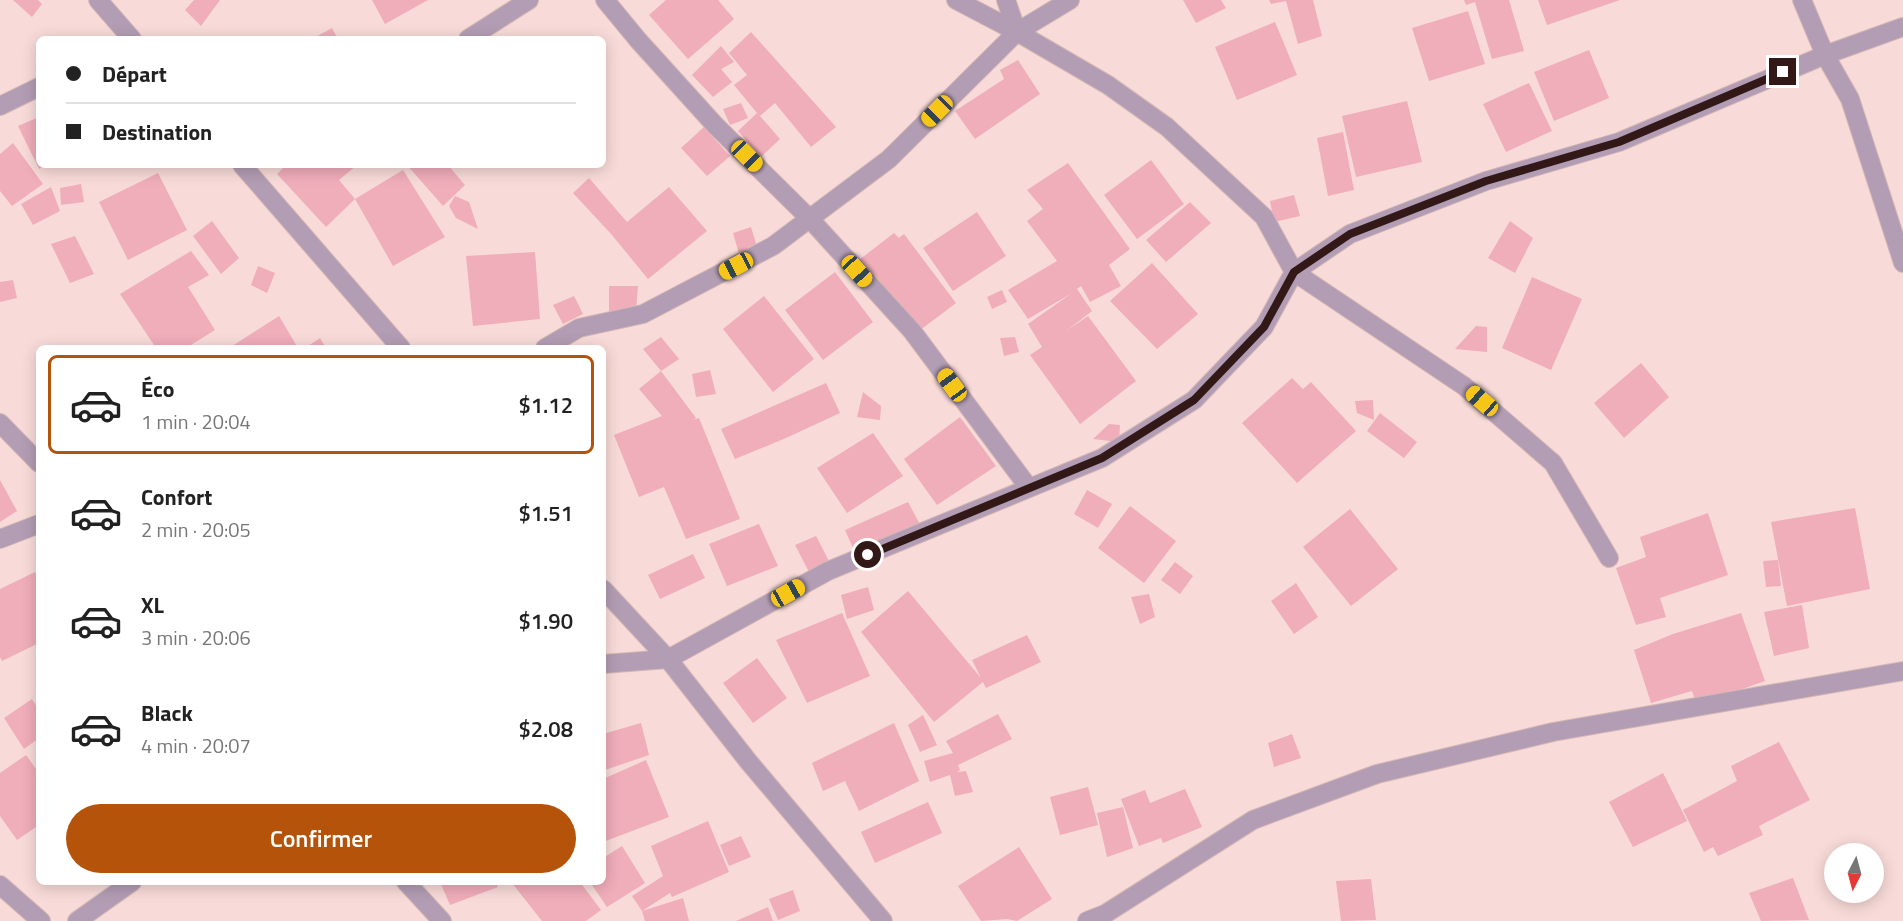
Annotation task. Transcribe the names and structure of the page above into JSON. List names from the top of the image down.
{
  "north": "bottom",
  "page": {
    "banner": ["Départ", "Destination"],
    "list": [
      {
        "name": "Éco",
        "note": "1 min · 20:04",
        "value": "$1.12"
      },
      {
        "name": "Confort",
        "note": "2 min · 20:05",
        "value": "$1.51"
      },
      {
        "name": "XL",
        "note": "3 min · 20:06",
        "value": "$1.90"
      },
      {
        "name": "Black",
        "note": "4 min · 20:07",
        "value": "$2.08"
      }
    ],
    "buttons": "Confirmer"
  }
}
